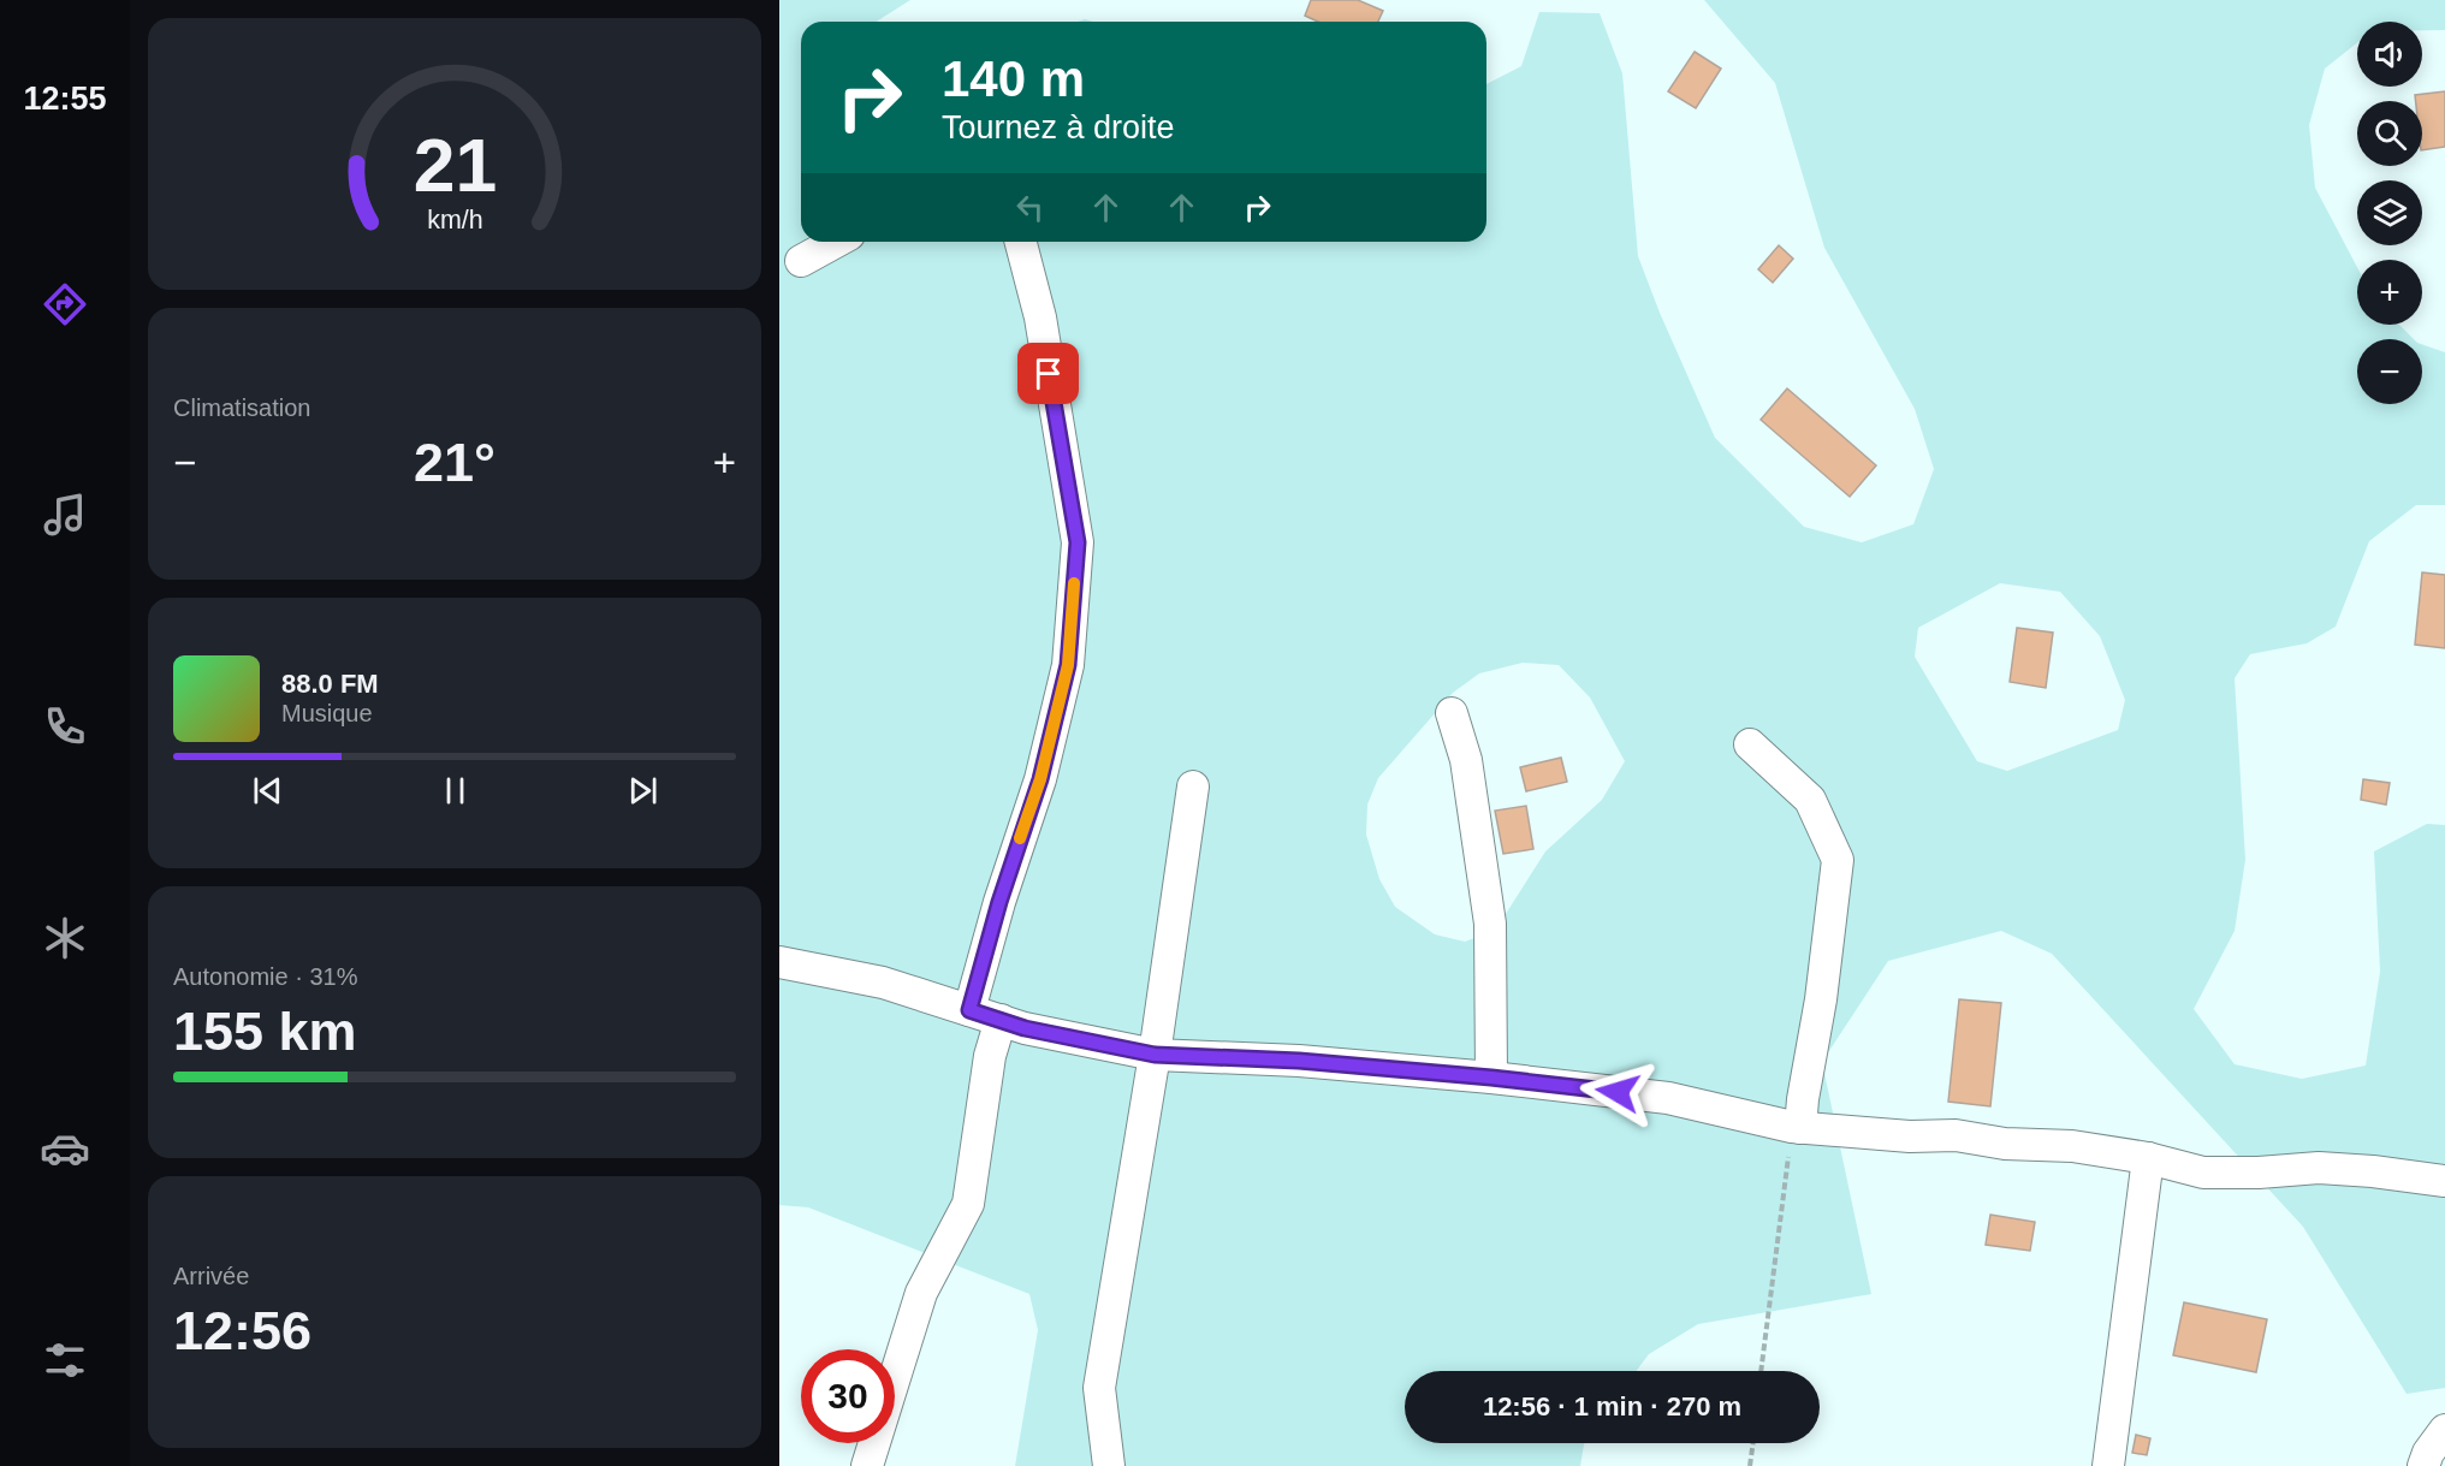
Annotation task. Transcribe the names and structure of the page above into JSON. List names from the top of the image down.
{
  "page": {
    "tabs": "12:55",
    "map_buttons": ["+", "−"],
    "turn": ["140 m", "Tournez à droite"],
    "tile": [
      "Climatisation",
      ["Autonomie · 31%", "155 km"],
      ["Arrivée", "12:56"]
    ],
    "heat": ["−", "21°", "+"],
    "song": ["88.0 FM", "Musique"],
    "limit": "30",
    "trip": "12:56 · 1 min · 270 m",
    "gauge": ["21", "km/h"]
  }
}
